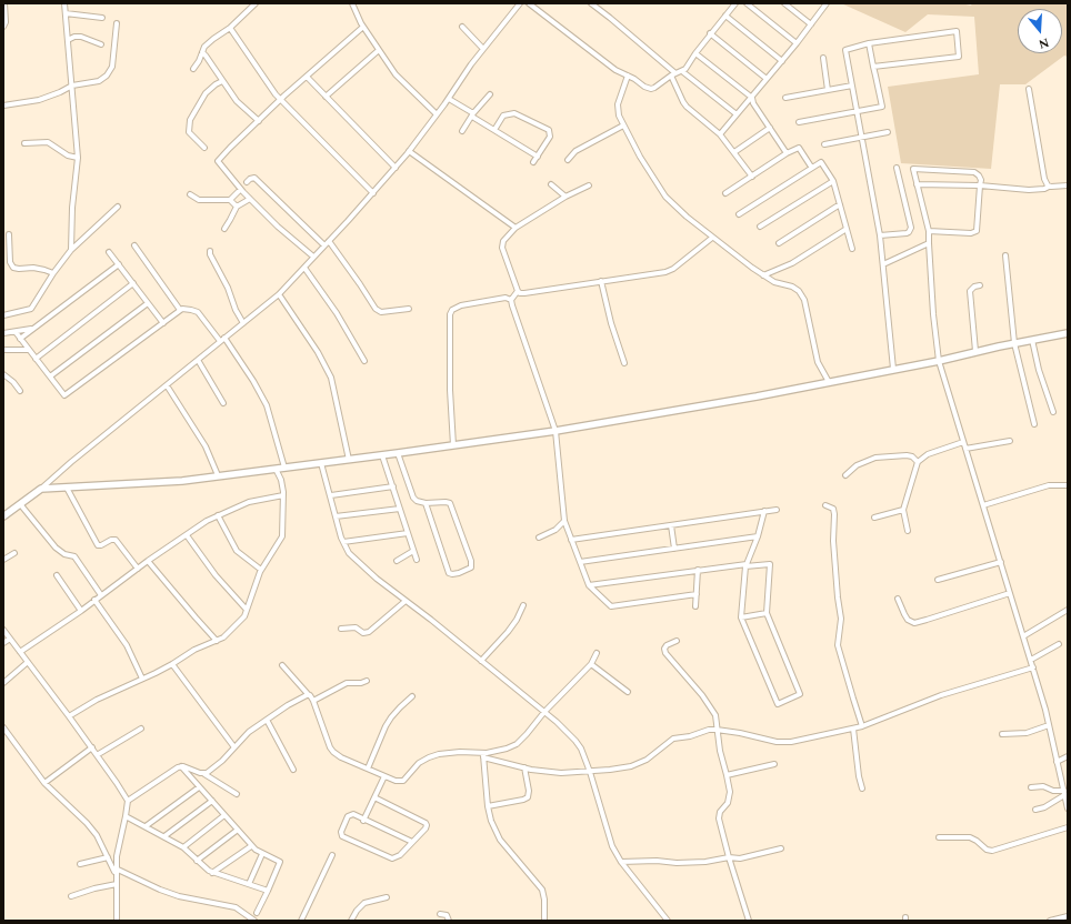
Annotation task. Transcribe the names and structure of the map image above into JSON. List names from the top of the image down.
{
  "north": "bottom"
}
